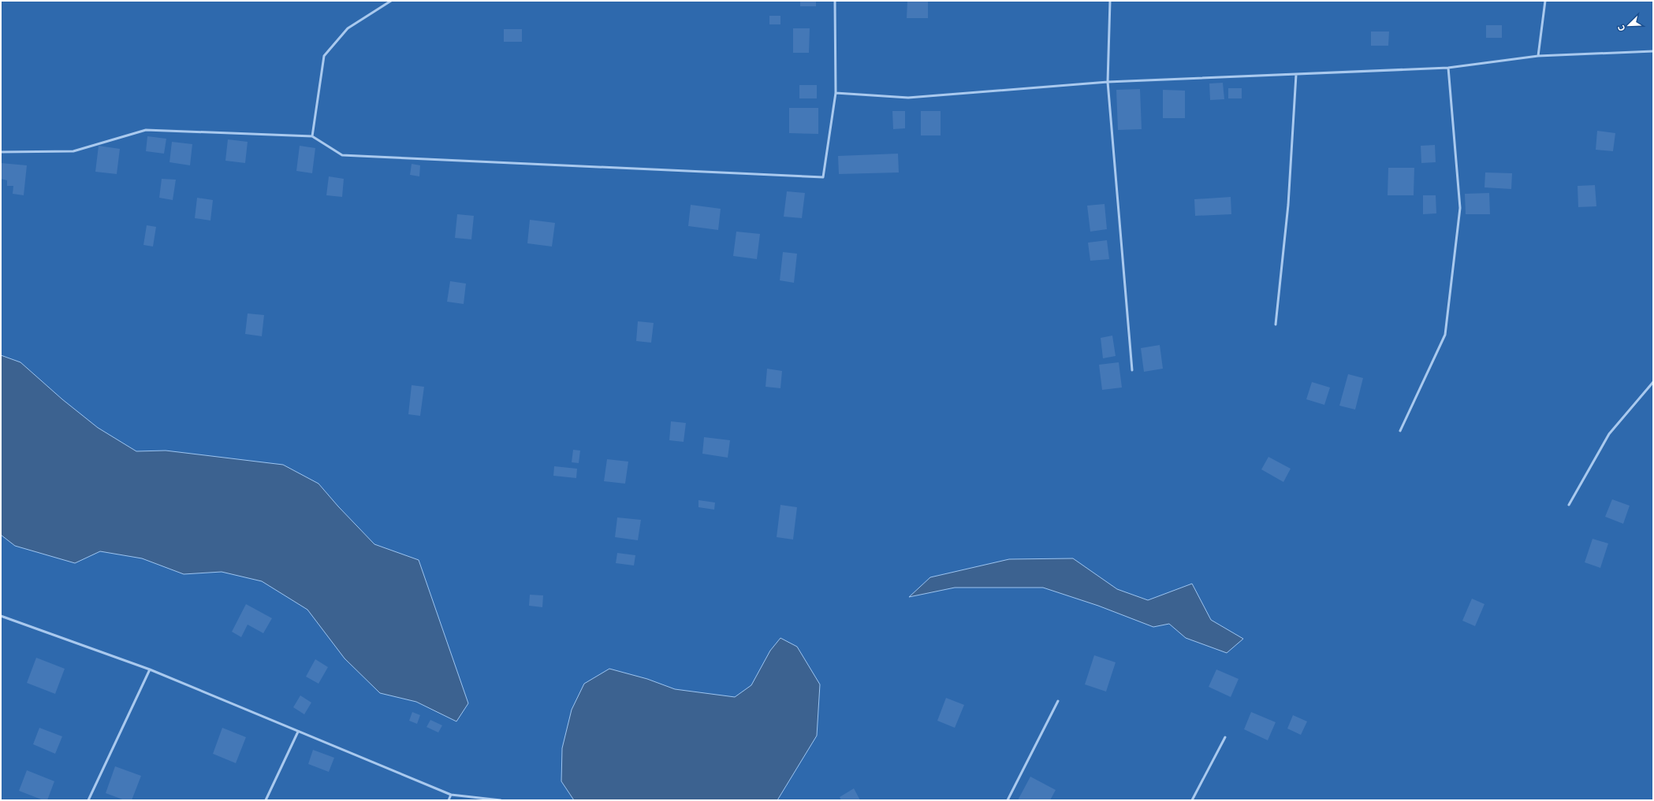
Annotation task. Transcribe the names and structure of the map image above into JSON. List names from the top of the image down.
{
  "north": "bottom left"
}
